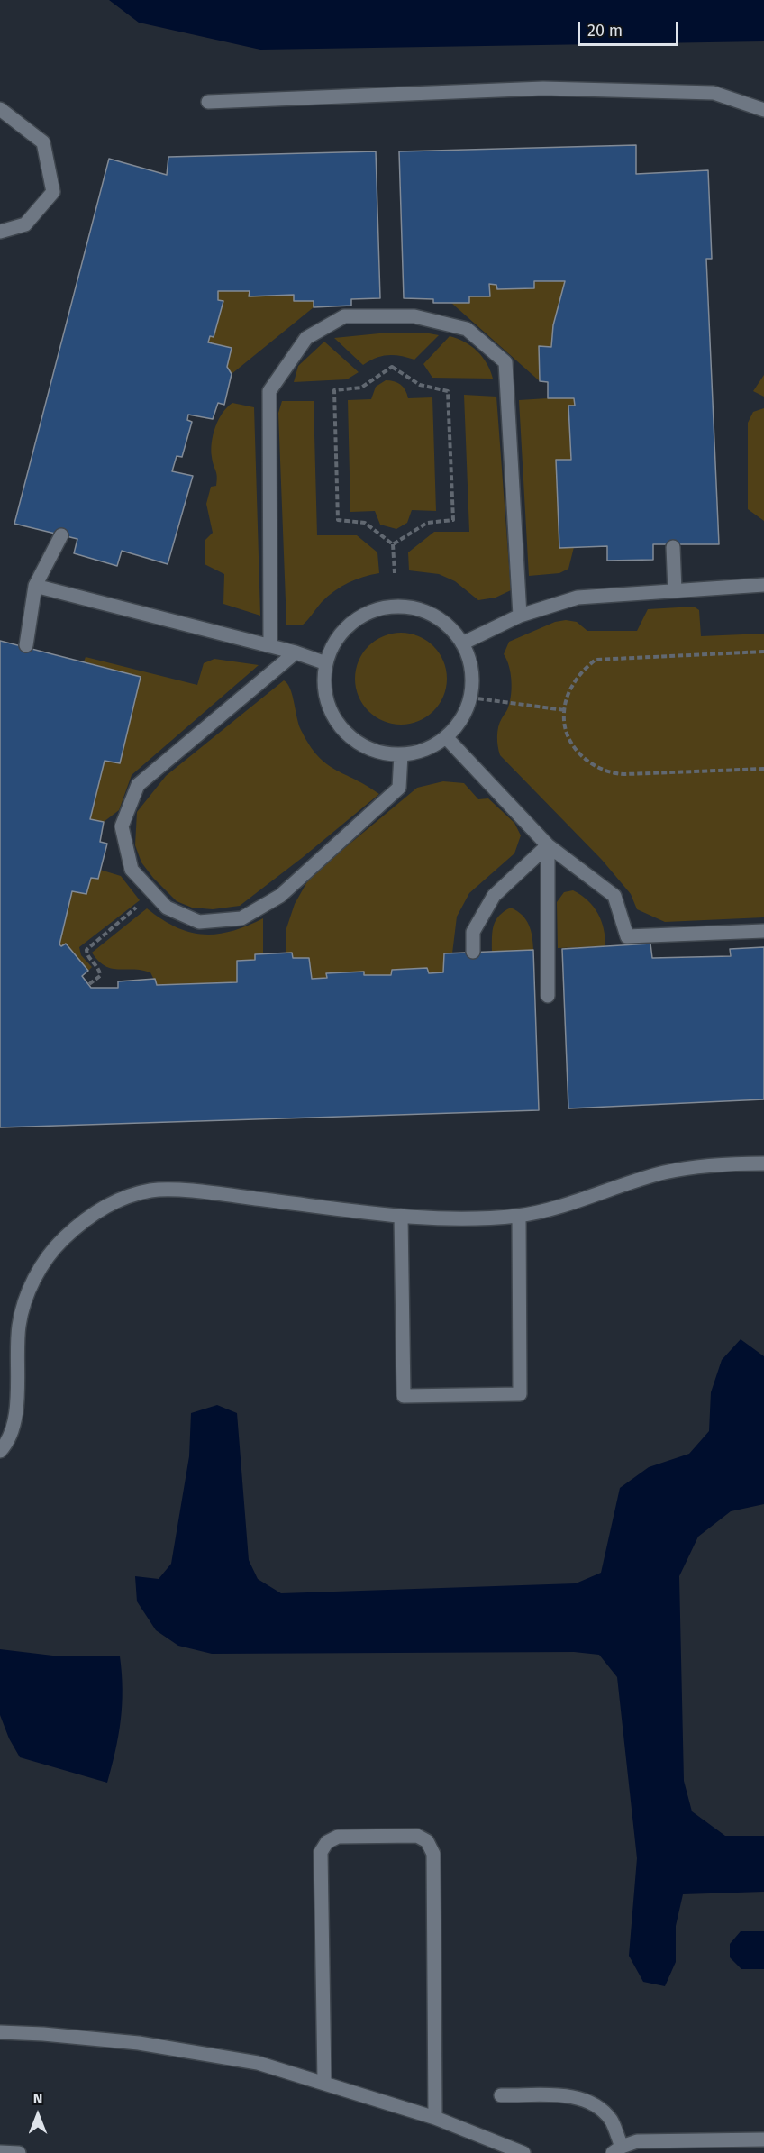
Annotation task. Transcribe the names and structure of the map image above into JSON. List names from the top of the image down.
{
  "scale_bar": "20 m",
  "north": "top"
}
